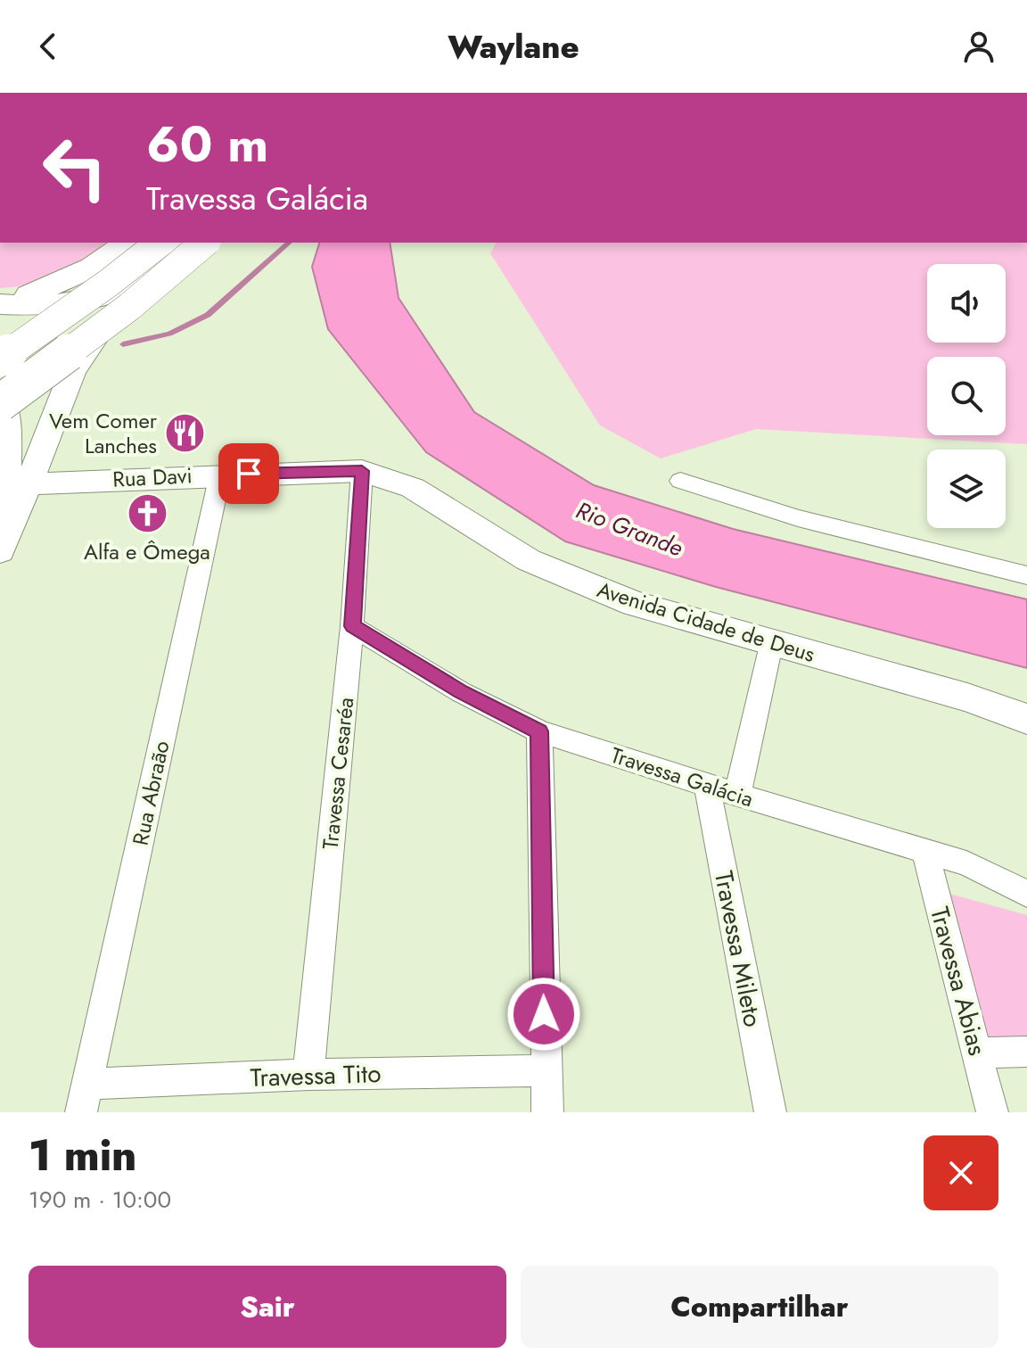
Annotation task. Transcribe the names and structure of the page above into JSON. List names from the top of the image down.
{
  "streets": {
    "street": [
      "Rua Davi",
      "Avenida Cidade de Deus",
      "Travessa Cesaréa",
      "Travessa Galácia",
      "Rua Abraão",
      "Travessa Mileto",
      "Travessa Abias",
      "Travessa Tito"
    ]
  },
  "crossings": [
    ["Rua Davi", "Avenida Cidade de Deus"],
    ["Rua Davi", "Travessa Cesaréa"],
    ["Rua Davi", "Rua Abraão"],
    ["Avenida Cidade de Deus", "Travessa Cesaréa"],
    ["Travessa Cesaréa", "Travessa Galácia"],
    ["Travessa Cesaréa", "Travessa Tito"],
    ["Travessa Galácia", "Travessa Mileto"],
    ["Travessa Galácia", "Travessa Abias"],
    ["Rua Abraão", "Travessa Tito"]
  ],
  "water": ["Rio Grande"],
  "places": {
    "restaurant": ["Vem Comer Lanches"],
    "church": ["Alfa e Ômega"]
  },
  "page": {
    "header": "Waylane",
    "turn": ["60 m", "Travessa Galácia"],
    "heading": ["1 min", "190 m · 10:00"],
    "buttons": ["Sair", "Compartilhar"]
  }
}
